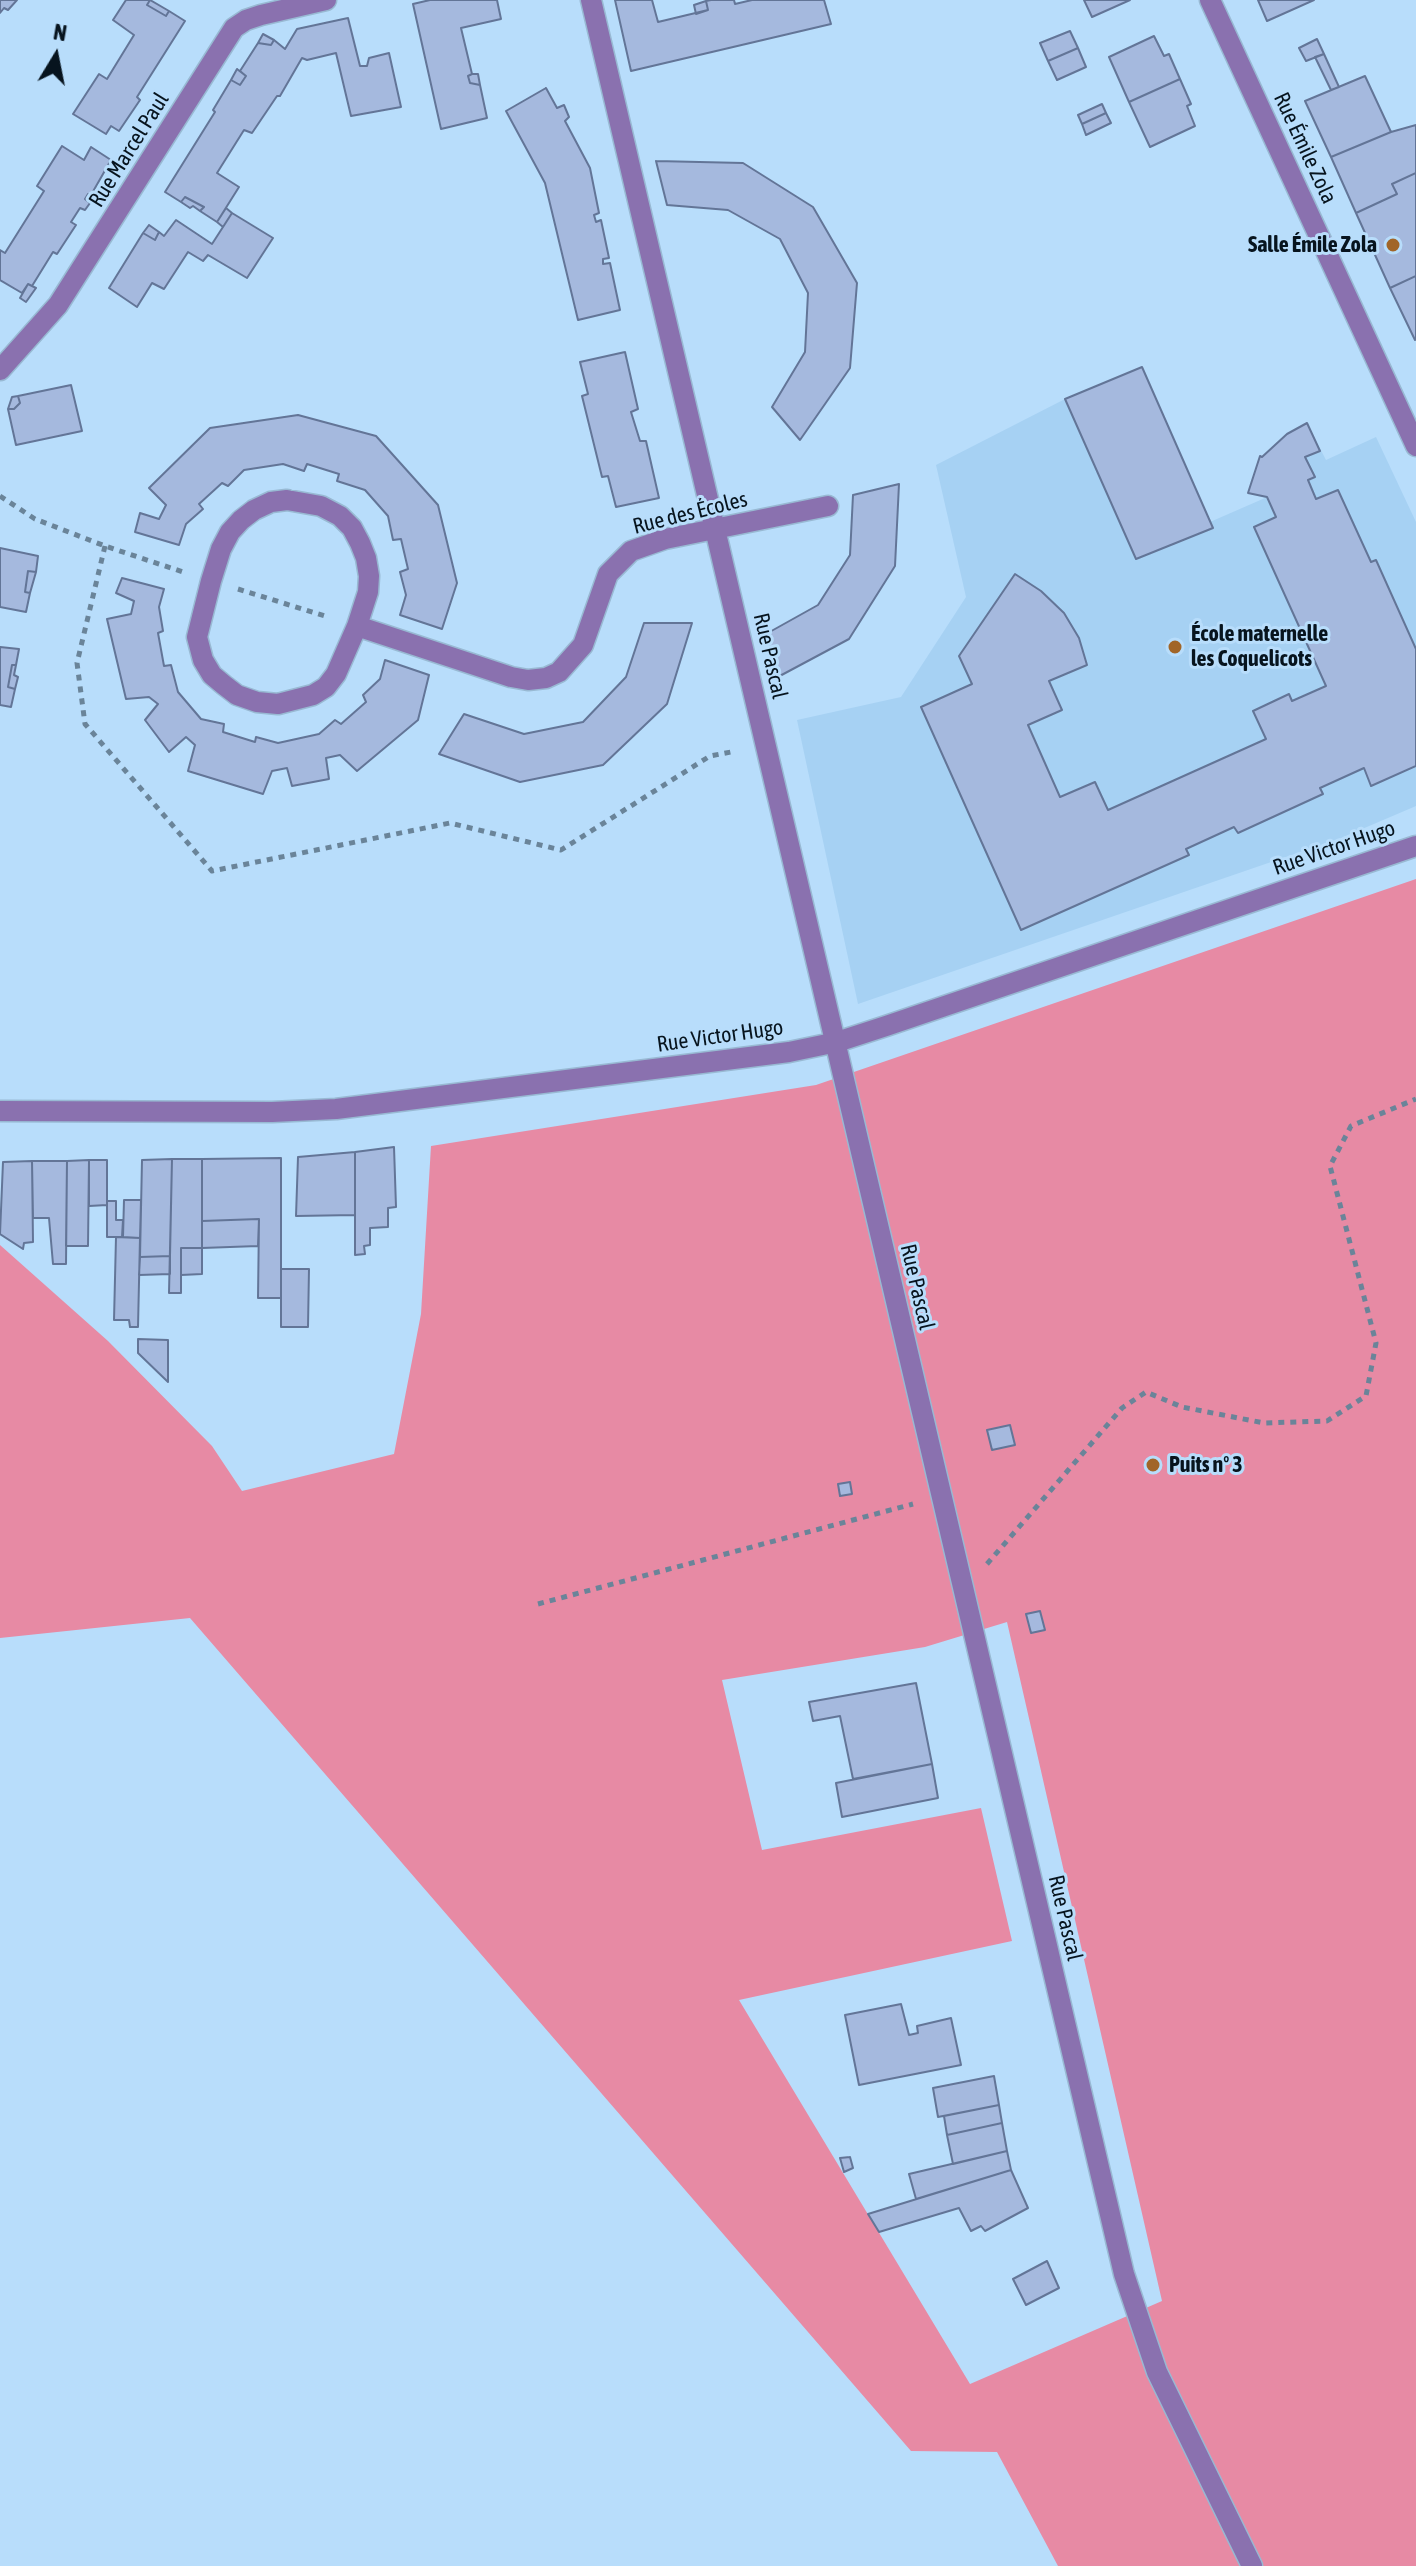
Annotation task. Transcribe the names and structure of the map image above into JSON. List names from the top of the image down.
{
  "streets": {
    "street": [
      "Rue Émile Zola",
      "Rue Marcel Paul",
      "Rue des Écoles",
      "Rue Pascal",
      "Rue Victor Hugo"
    ]
  },
  "crossings": [
    ["Rue des Écoles", "Rue Pascal"],
    ["Rue Pascal", "Rue Victor Hugo"]
  ],
  "places": ["Salle Émile Zola", "École maternelle les Coquelicots", "Puits n° 3"],
  "north": "top"
}
